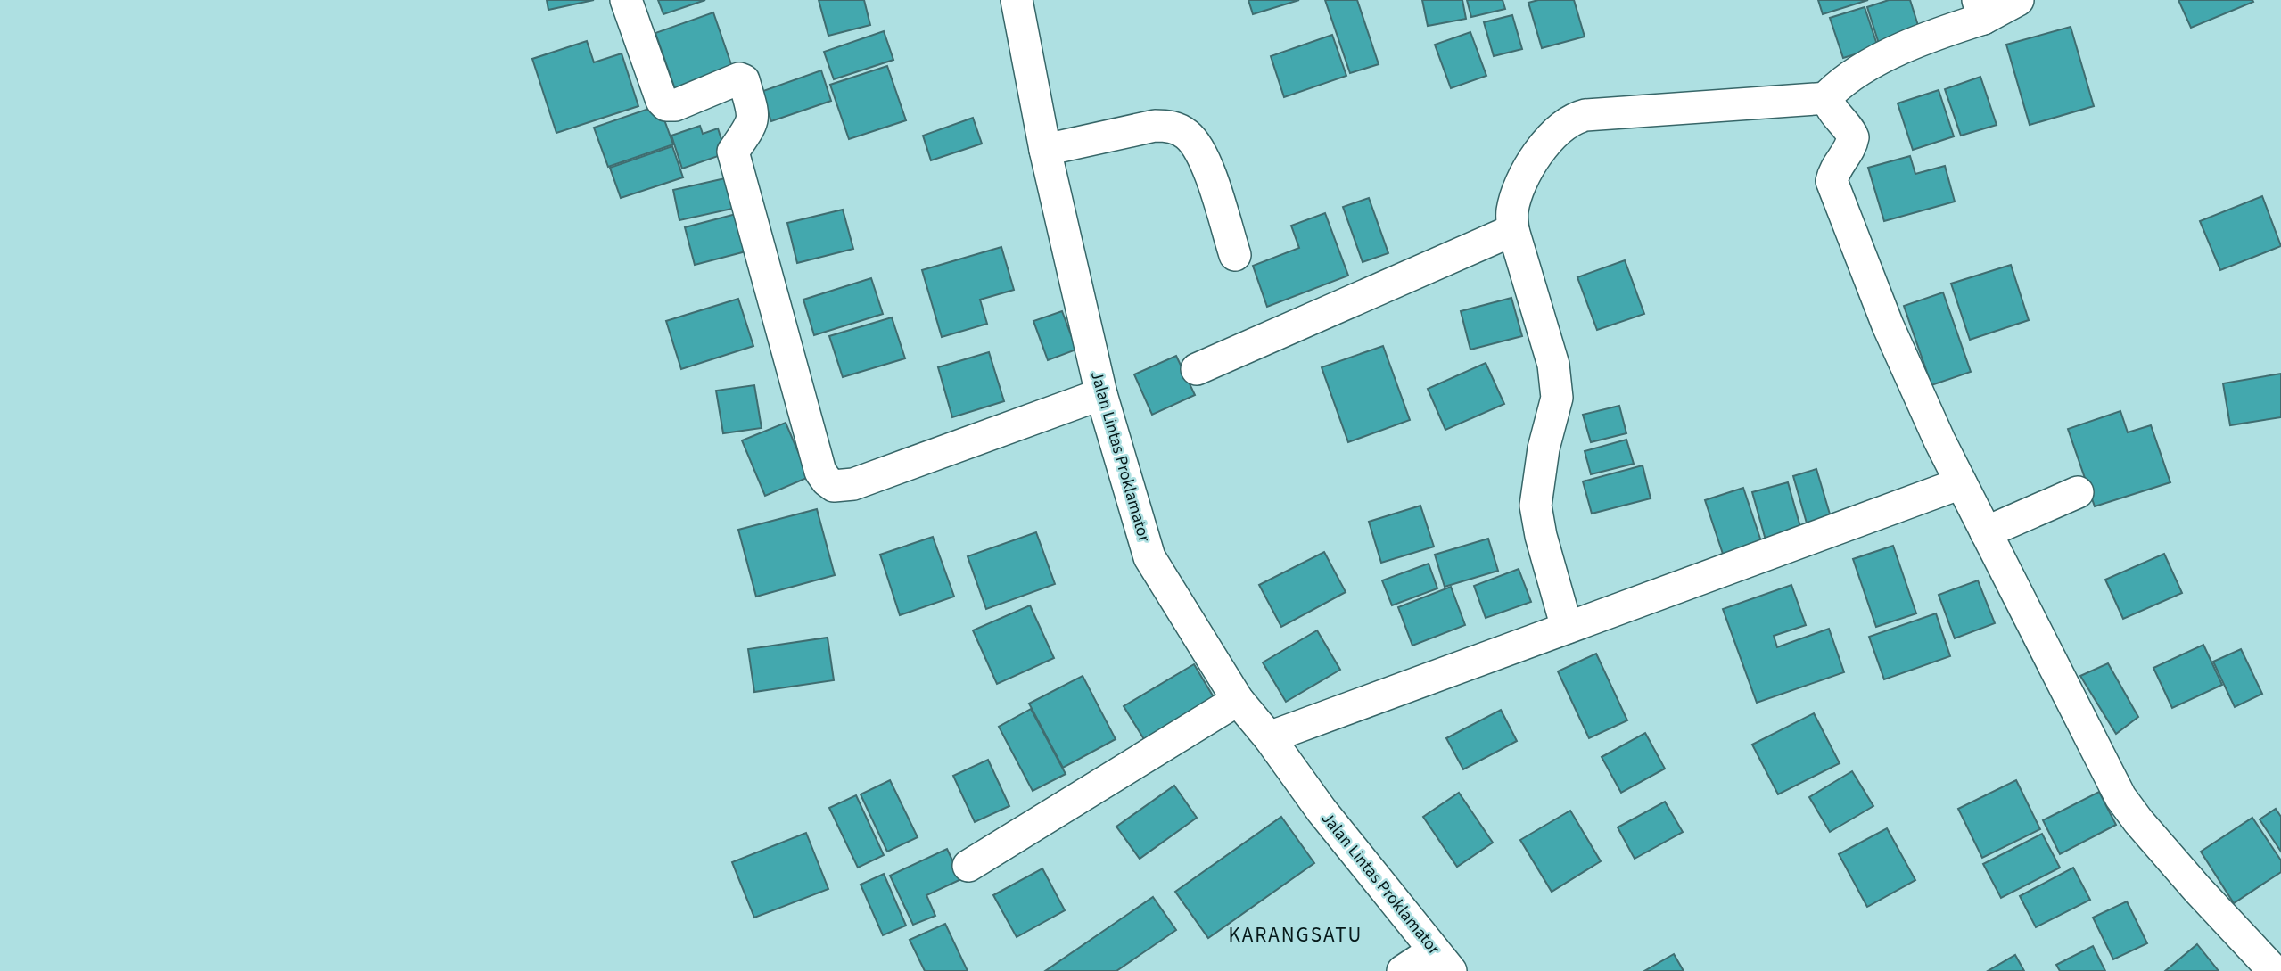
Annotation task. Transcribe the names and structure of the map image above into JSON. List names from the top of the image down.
{
  "streets": {
    "street": ["Jalan Lintas Proklamator"]
  },
  "districts": ["KARANGSATU"]
}
